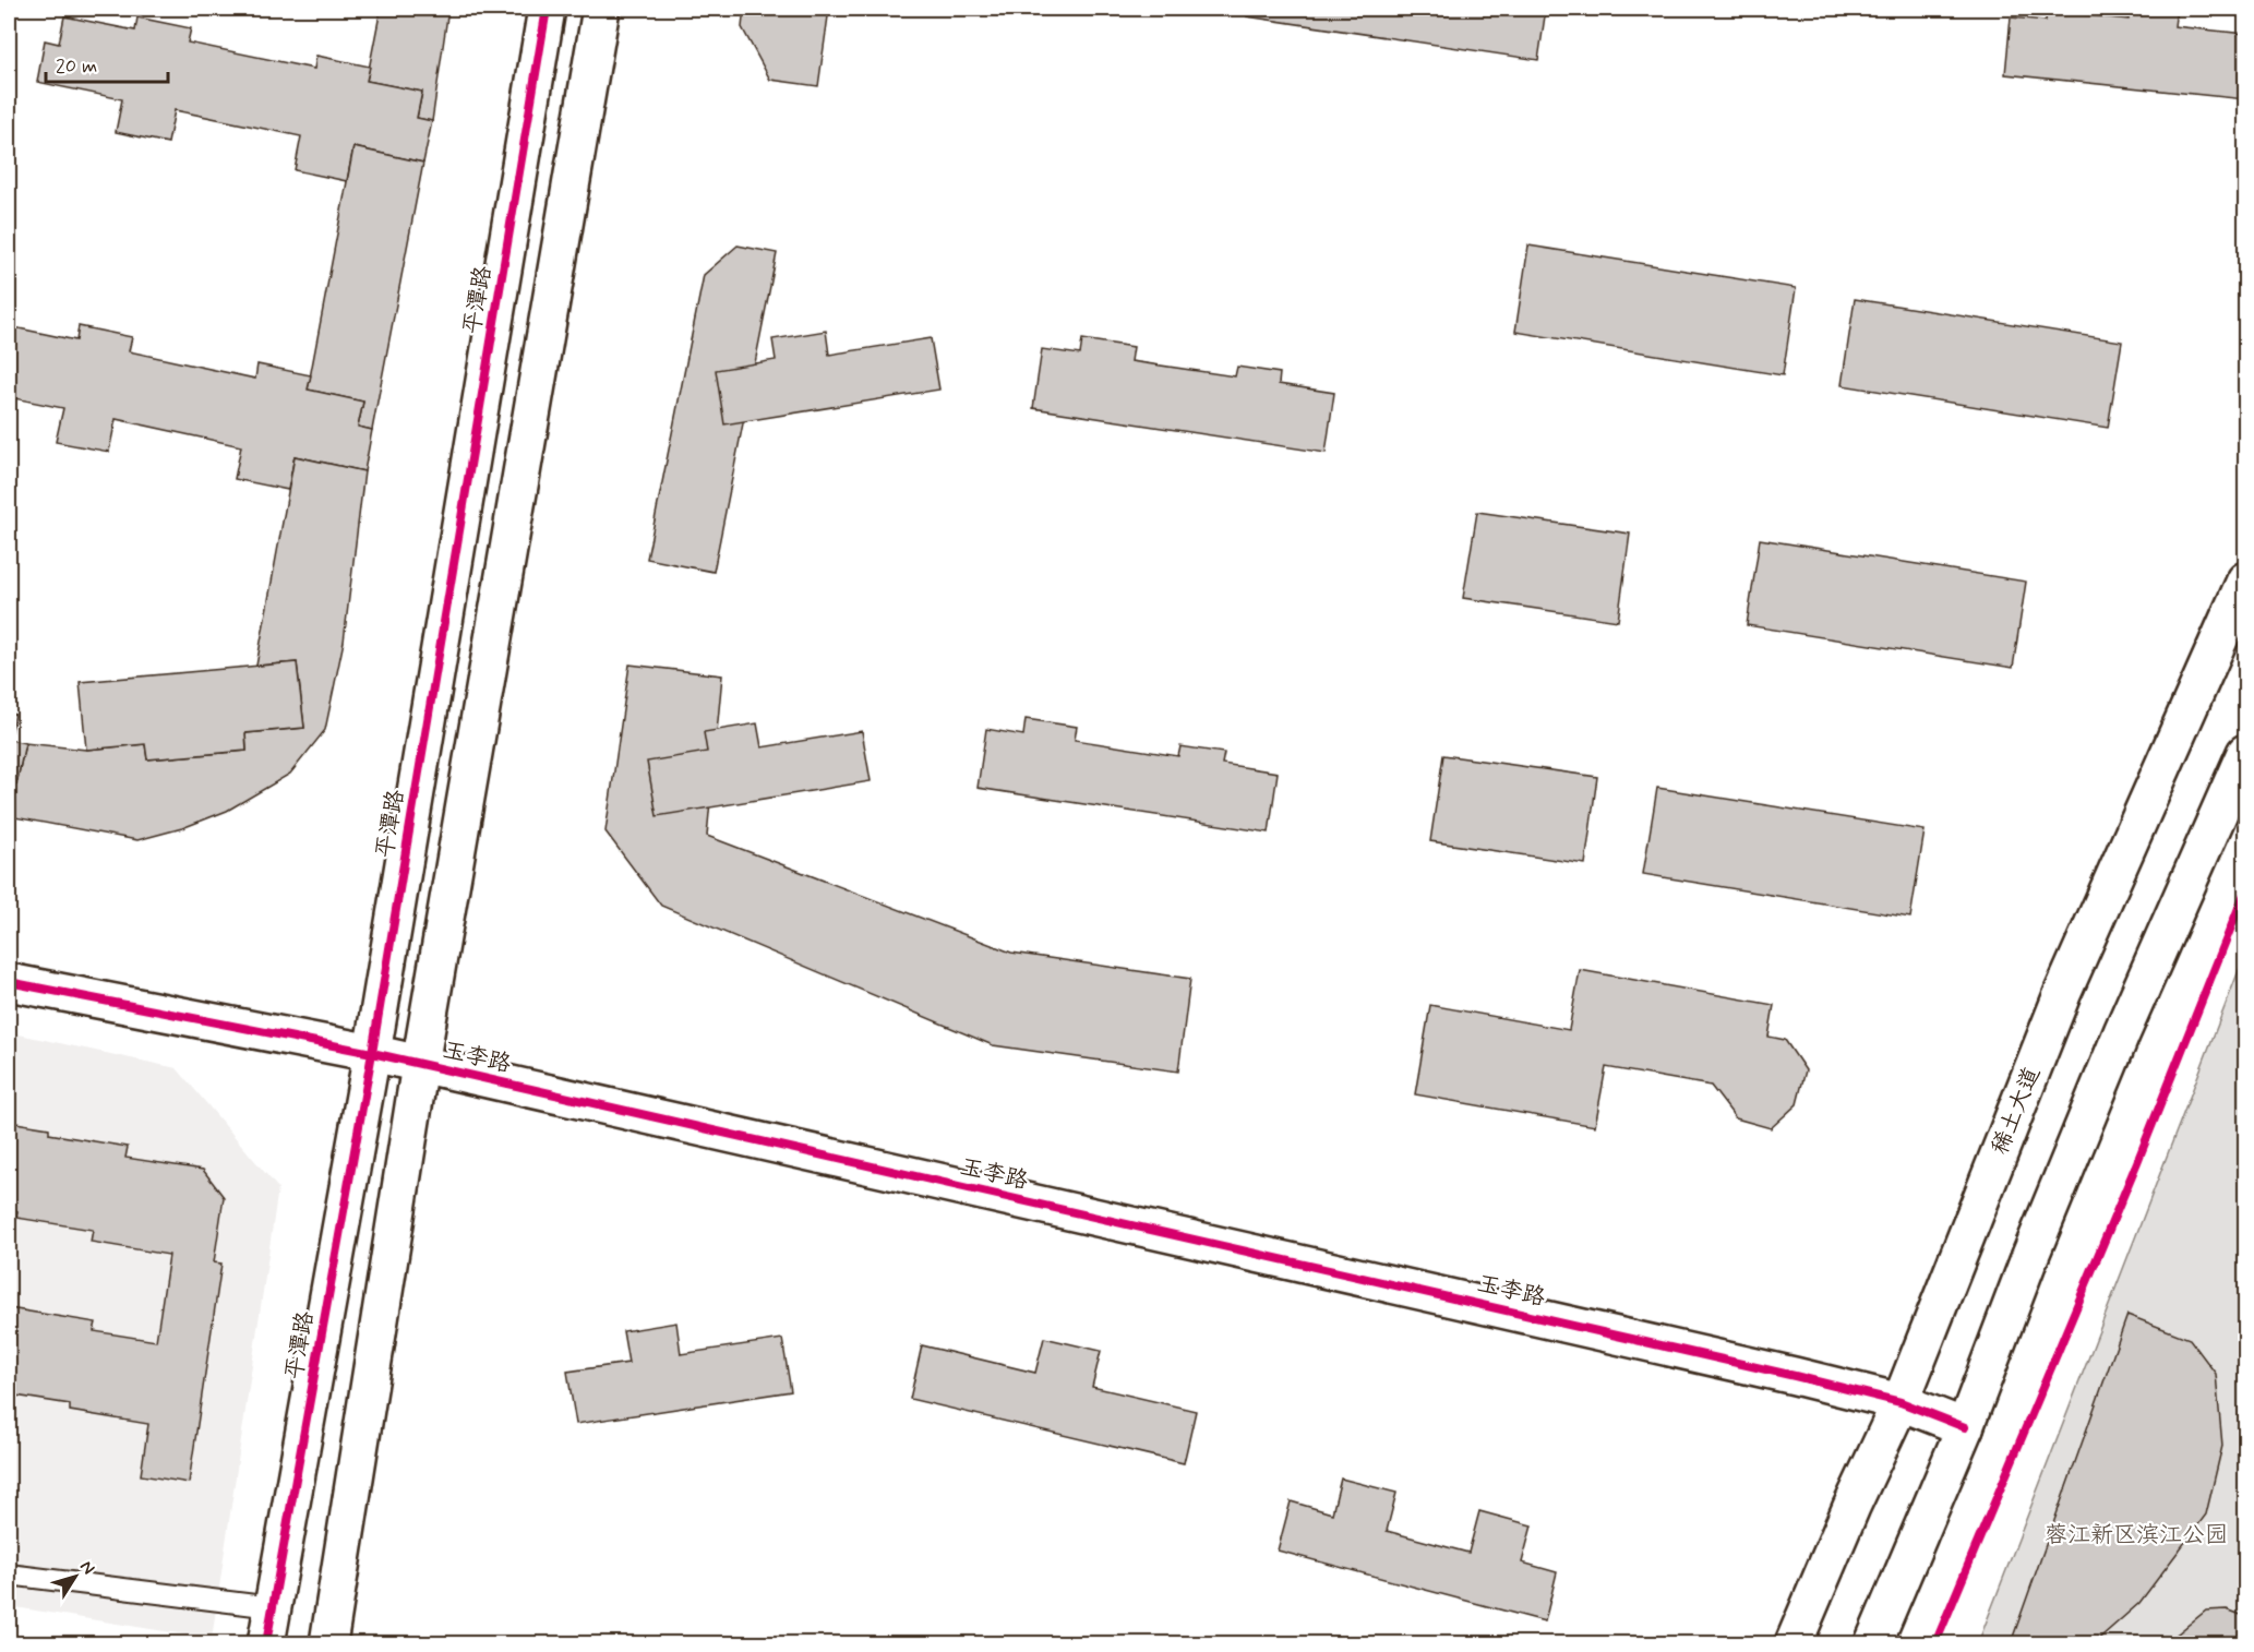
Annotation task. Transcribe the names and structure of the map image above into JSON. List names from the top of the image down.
{
  "streets": {
    "street": ["平潭路", "玉李路", "稀土大道"]
  },
  "crossings": [
    ["平潭路", "玉李路"],
    ["玉李路", "稀土大道"]
  ],
  "parks": ["蓉江新区滨江公园"],
  "scale_bar": "20 m",
  "north": "top right"
}
